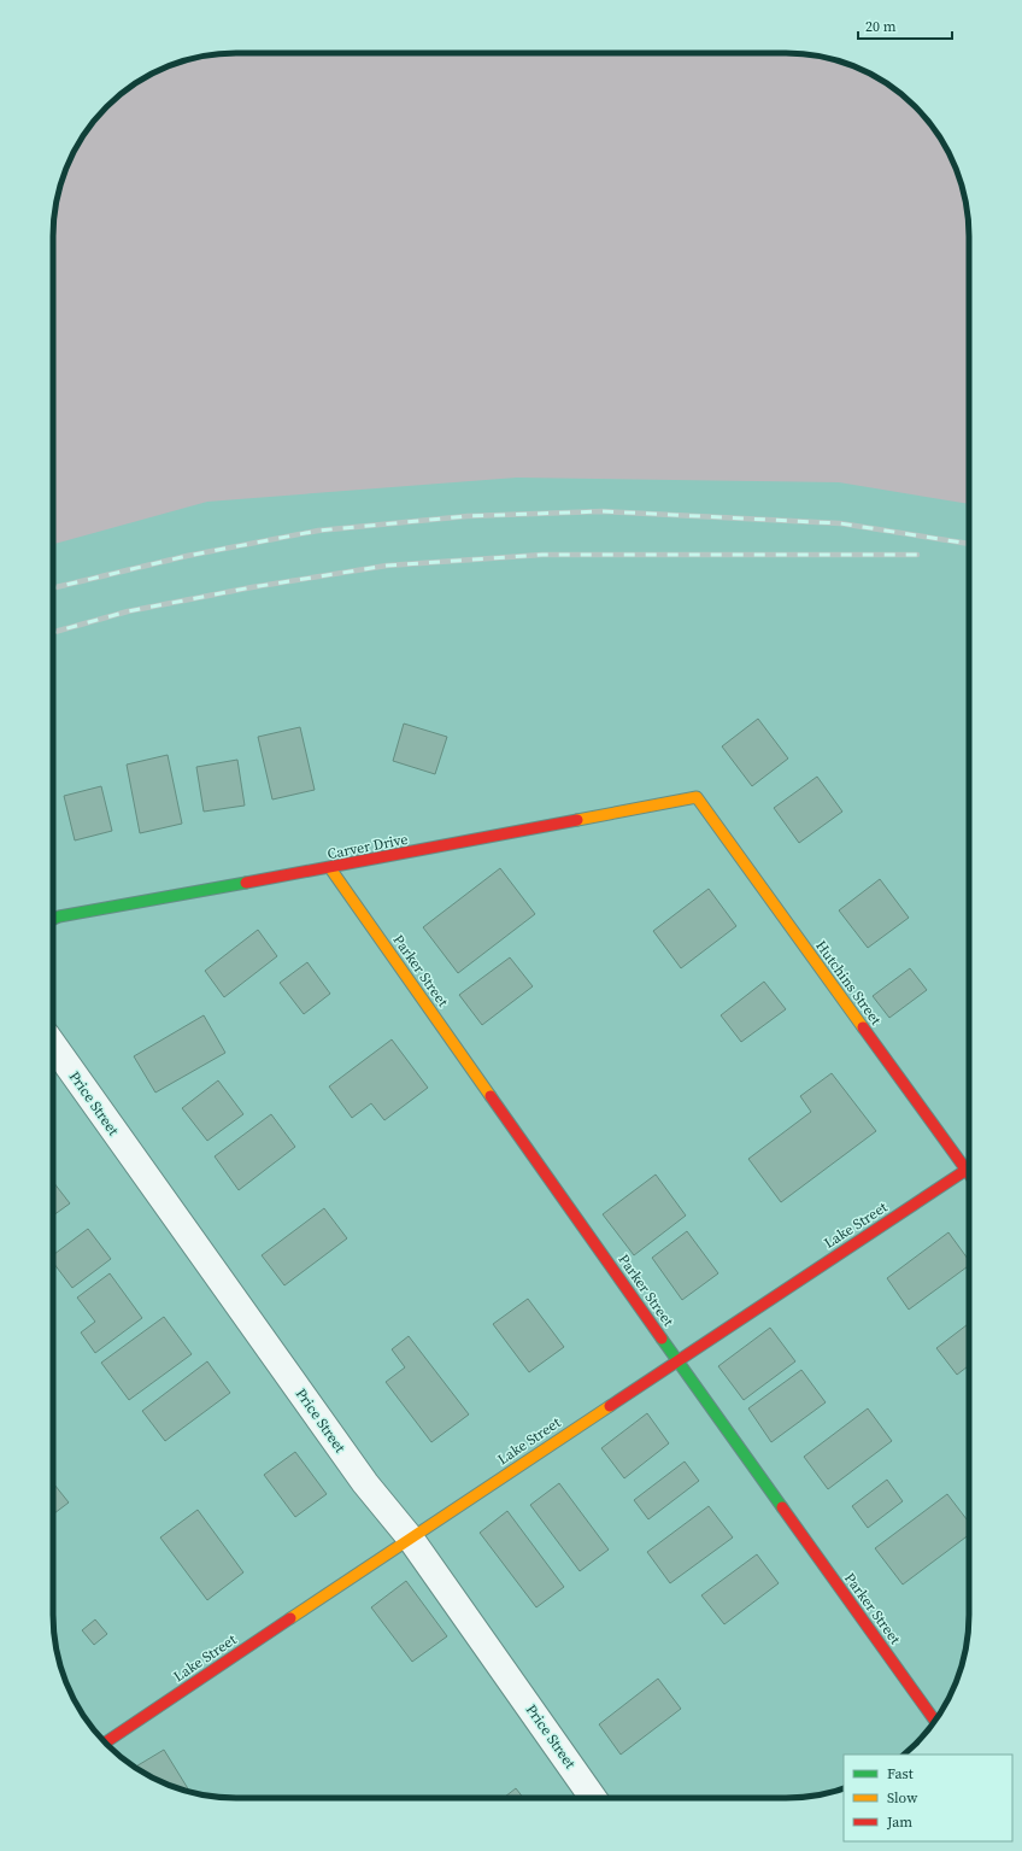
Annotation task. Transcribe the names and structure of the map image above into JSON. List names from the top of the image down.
{
  "streets": {
    "street": [
      "Carver Drive",
      "Parker Street",
      "Hutchins Street",
      "Price Street",
      "Lake Street"
    ]
  },
  "crossings": [
    ["Carver Drive", "Parker Street"],
    ["Carver Drive", "Hutchins Street"],
    ["Parker Street", "Lake Street"],
    ["Hutchins Street", "Lake Street"],
    ["Price Street", "Lake Street"]
  ],
  "legend": ["Fast", "Slow", "Jam"],
  "scale_bar": "20 m"
}
